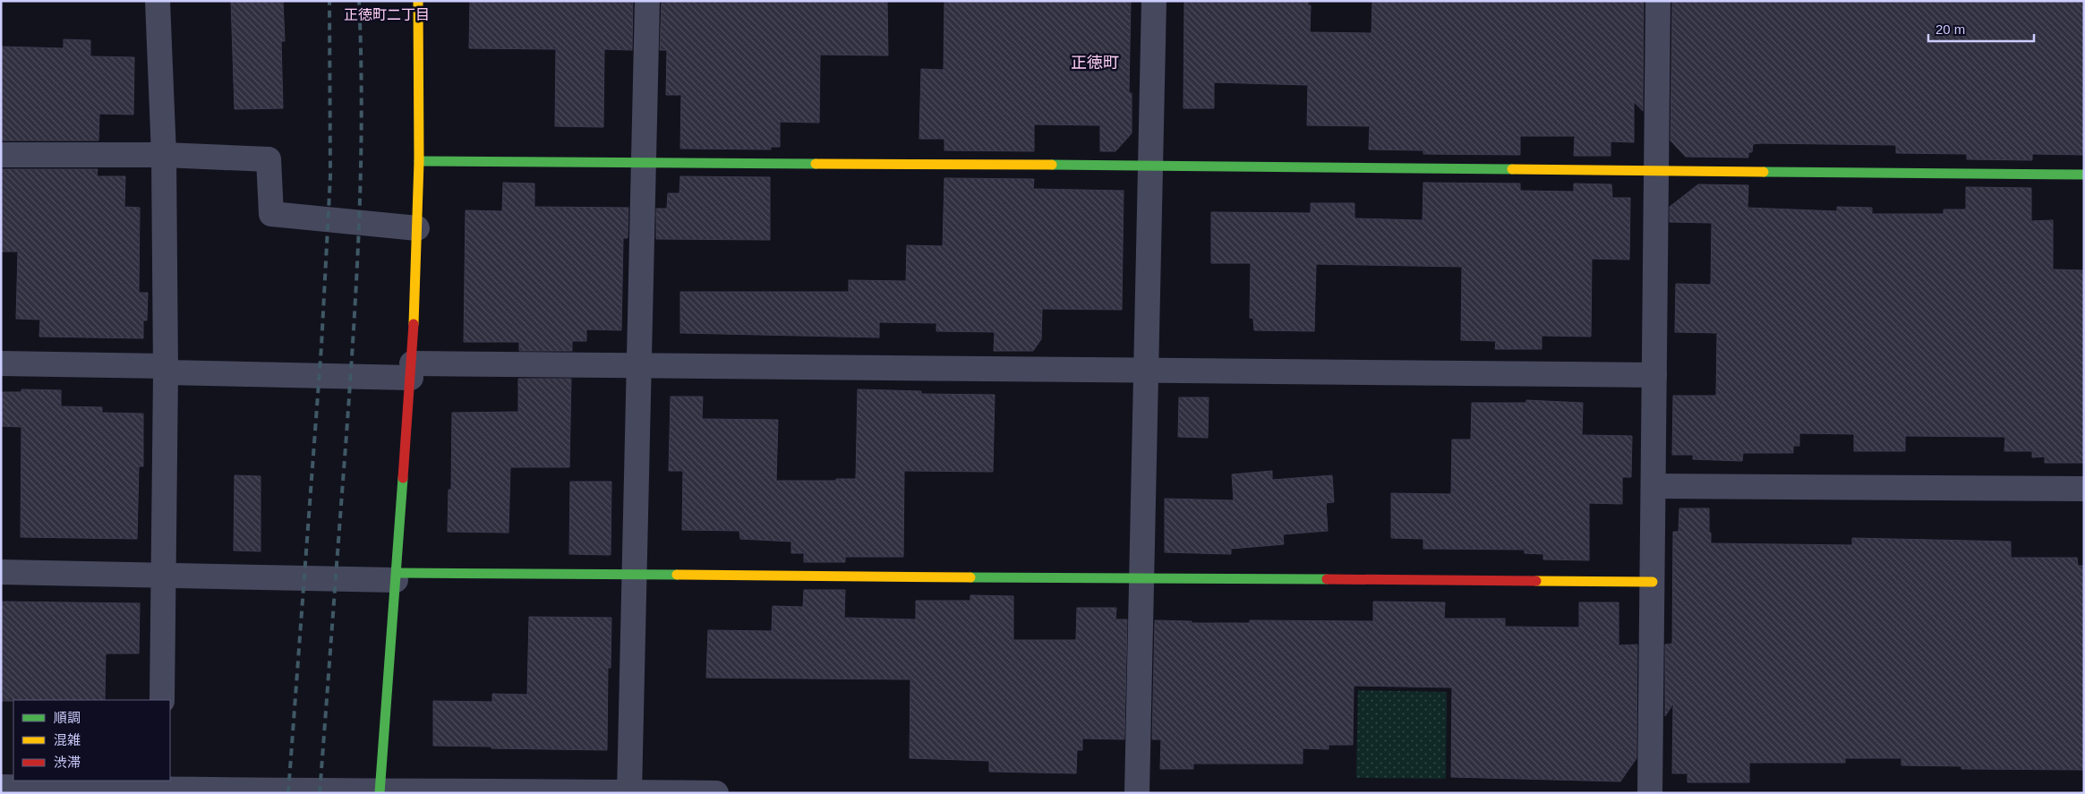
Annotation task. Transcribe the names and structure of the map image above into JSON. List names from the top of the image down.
{
  "districts": ["正徳町二丁目", "正徳町"],
  "legend": ["順調", "混雑", "渋滞"],
  "scale_bar": "20 m"
}
